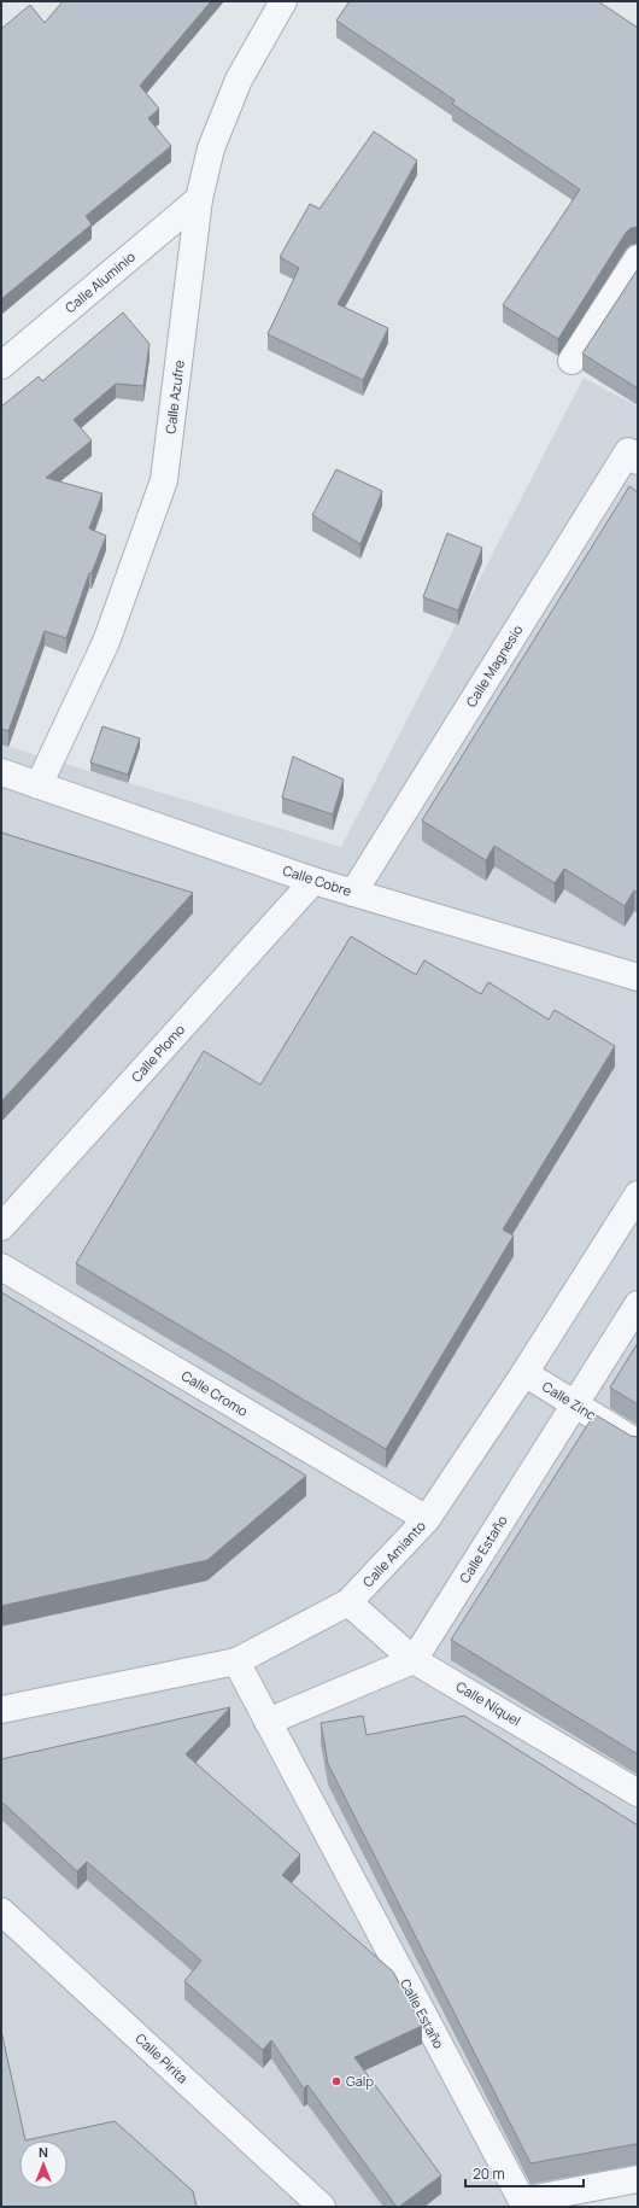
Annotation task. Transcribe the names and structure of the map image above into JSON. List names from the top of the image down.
{
  "streets": {
    "street": [
      "Calle Aluminio",
      "Calle Azufre",
      "Calle Magnesio",
      "Calle Cobre",
      "Calle Plomo",
      "Calle Cromo",
      "Calle Zinc",
      "Calle Estaño",
      "Calle Amianto",
      "Calle Níquel",
      "Calle Pirita"
    ]
  },
  "crossings": [
    ["Calle Aluminio", "Calle Azufre"],
    ["Calle Azufre", "Calle Cobre"],
    ["Calle Magnesio", "Calle Cobre"],
    ["Calle Cobre", "Calle Plomo"],
    ["Calle Cromo", "Calle Amianto"],
    ["Calle Zinc", "Calle Estaño"],
    ["Calle Zinc", "Calle Amianto"],
    ["Calle Estaño", "Calle Amianto"],
    ["Calle Estaño", "Calle Níquel"],
    ["Calle Amianto", "Calle Níquel"]
  ],
  "places": ["Galp"],
  "scale_bar": "20 m",
  "north": "top"
}
